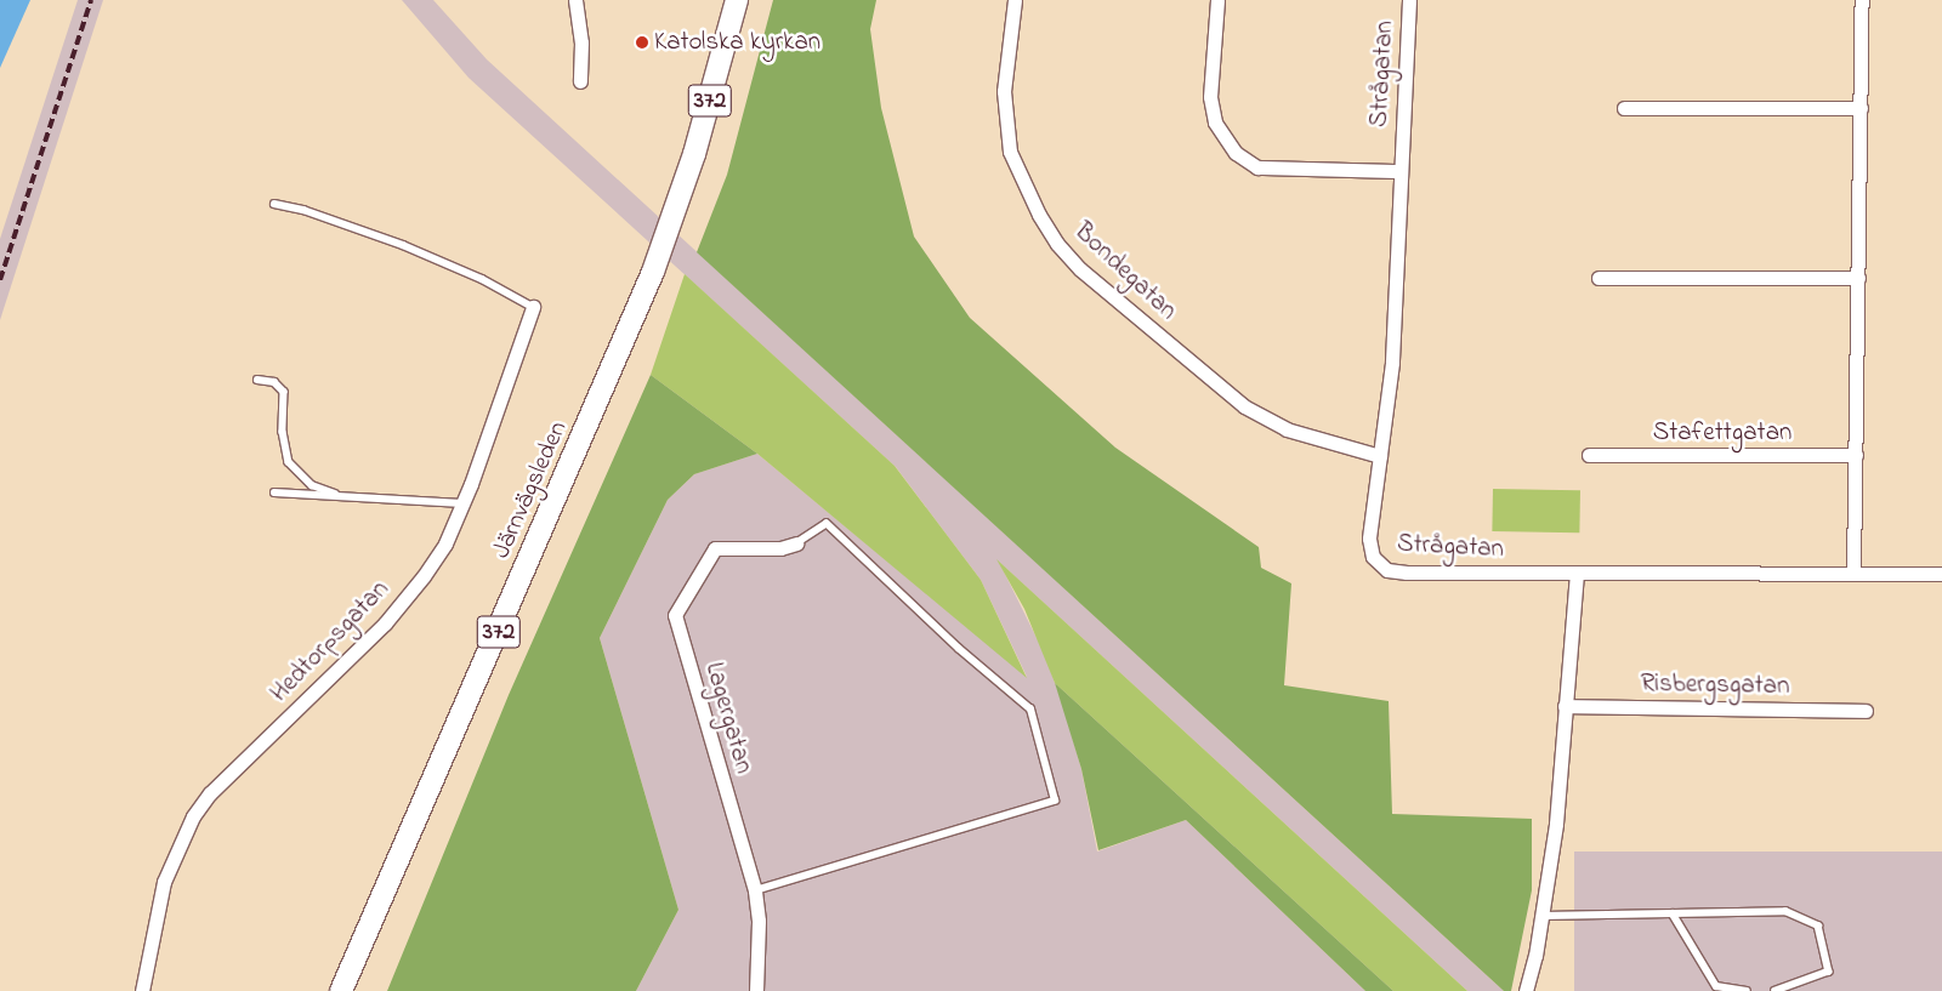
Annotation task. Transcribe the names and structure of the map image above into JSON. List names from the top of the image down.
{
  "streets": {
    "main road": ["372", "Järnvägsleden"],
    "street": [
      "Strågatan",
      "Bondegatan",
      "Stafettgatan",
      "Hedtorpsgatan",
      "Risbergsgatan",
      "Lagergatan"
    ]
  },
  "crossings": [
    ["Strågatan", "Bondegatan"]
  ],
  "places": ["Katolska kyrkan"]
}
